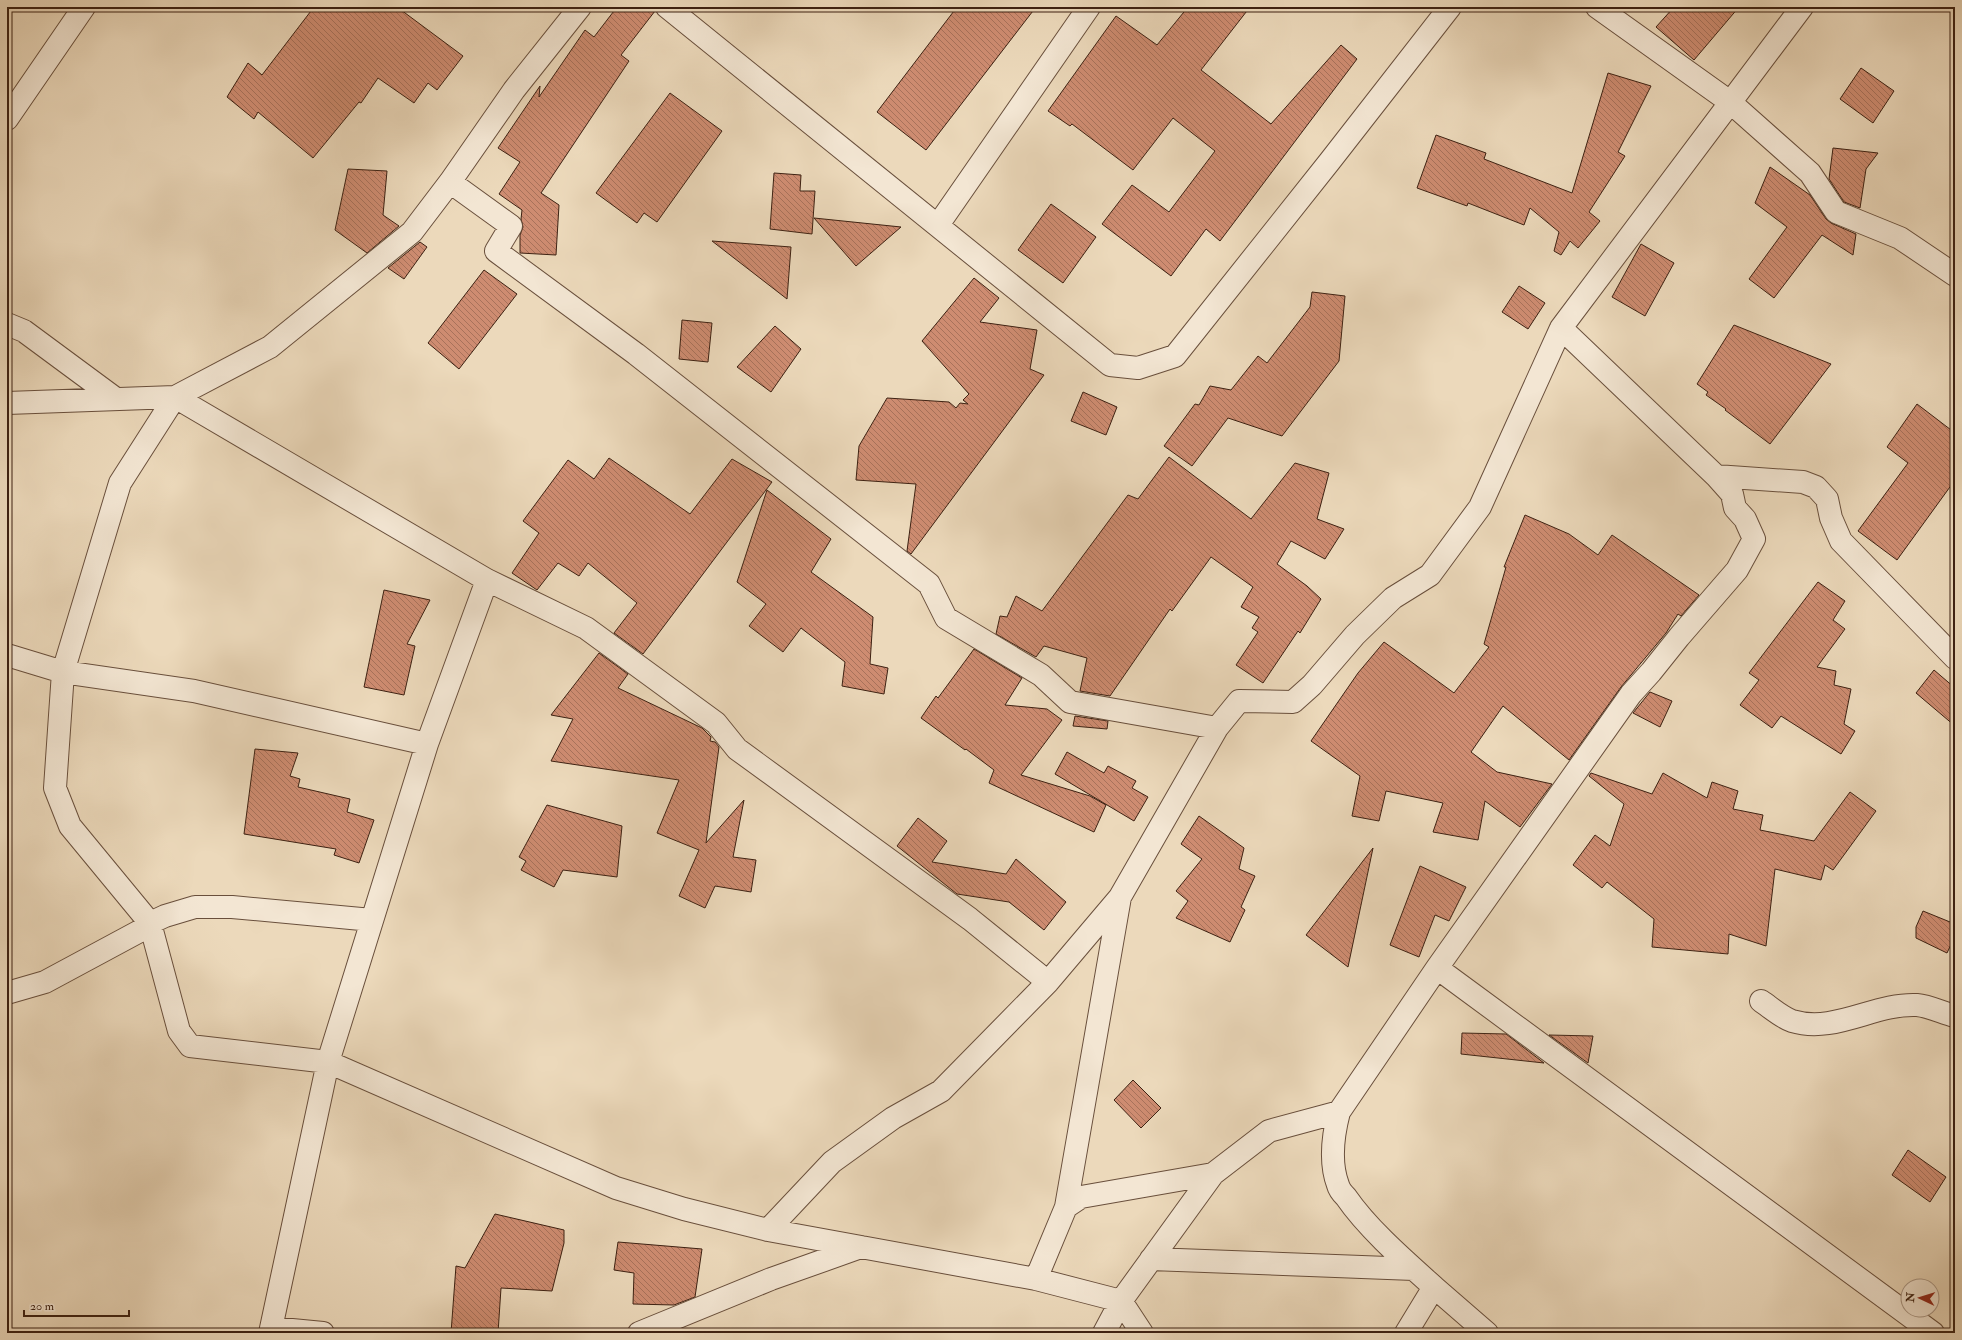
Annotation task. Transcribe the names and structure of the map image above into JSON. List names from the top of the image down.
{
  "scale_bar": "20 m",
  "north": "left"
}
